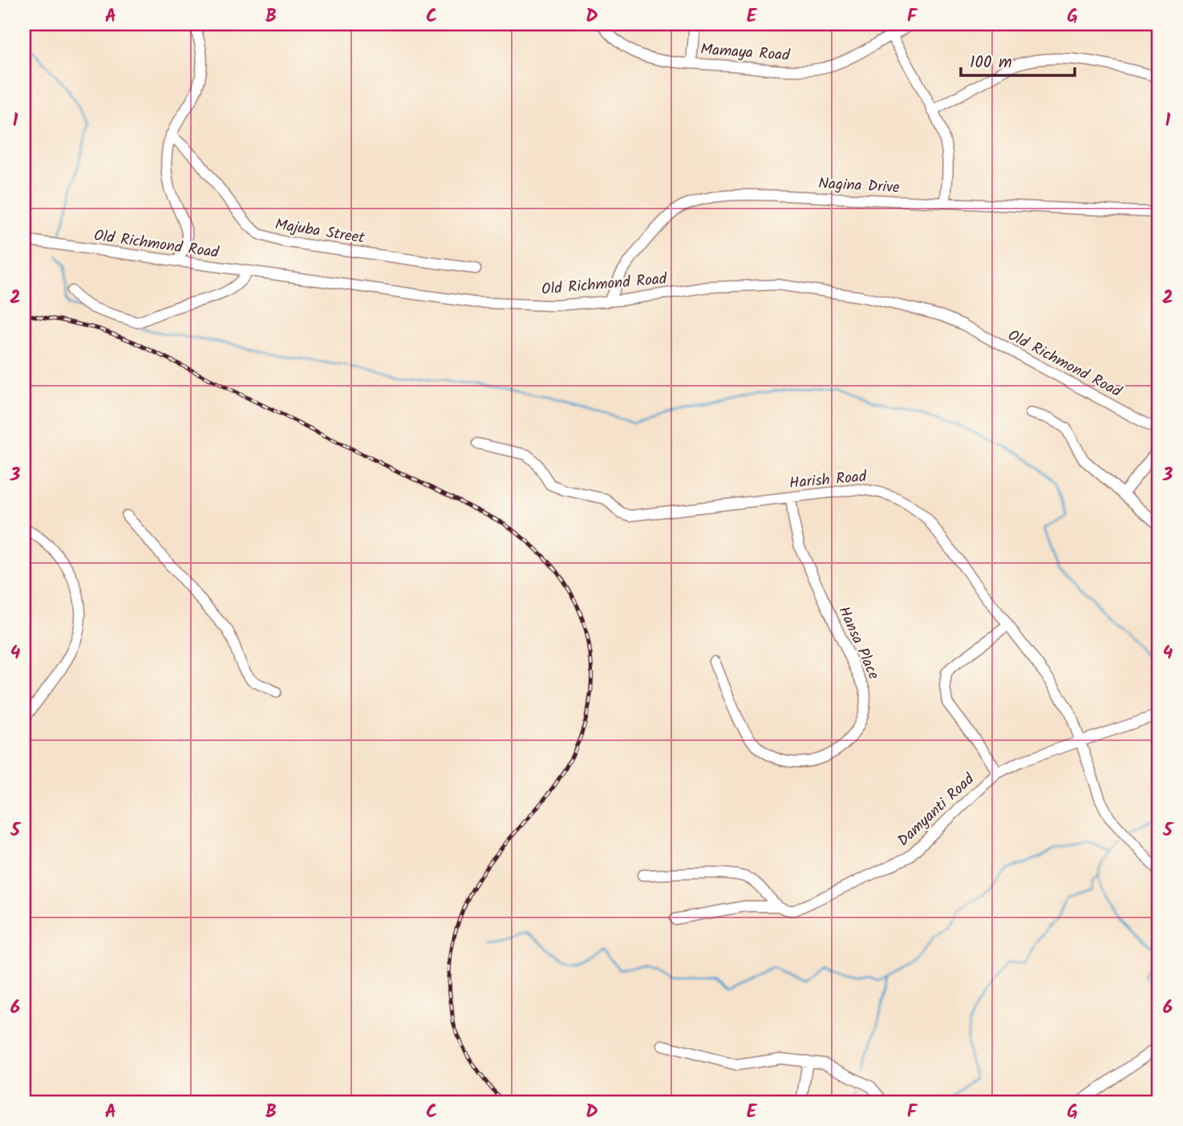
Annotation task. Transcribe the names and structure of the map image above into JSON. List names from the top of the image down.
{
  "streets": {
    "street": [
      "Mamaya Road",
      "Nagina Drive",
      "Majuba Street",
      "Old Richmond Road",
      "Harish Road",
      "Hansa Place",
      "Damyanti Road"
    ]
  },
  "crossings": [
    ["Nagina Drive", "Old Richmond Road"],
    ["Harish Road", "Hansa Place"],
    ["Harish Road", "Damyanti Road"]
  ],
  "scale_bar": "100 m",
  "grid": {
    "columns": [
      "A",
      "B",
      "C",
      "D",
      "E",
      "F",
      "G"
    ],
    "rows": [
      "1",
      "2",
      "3",
      "4",
      "5",
      "6"
    ]
  }
}
